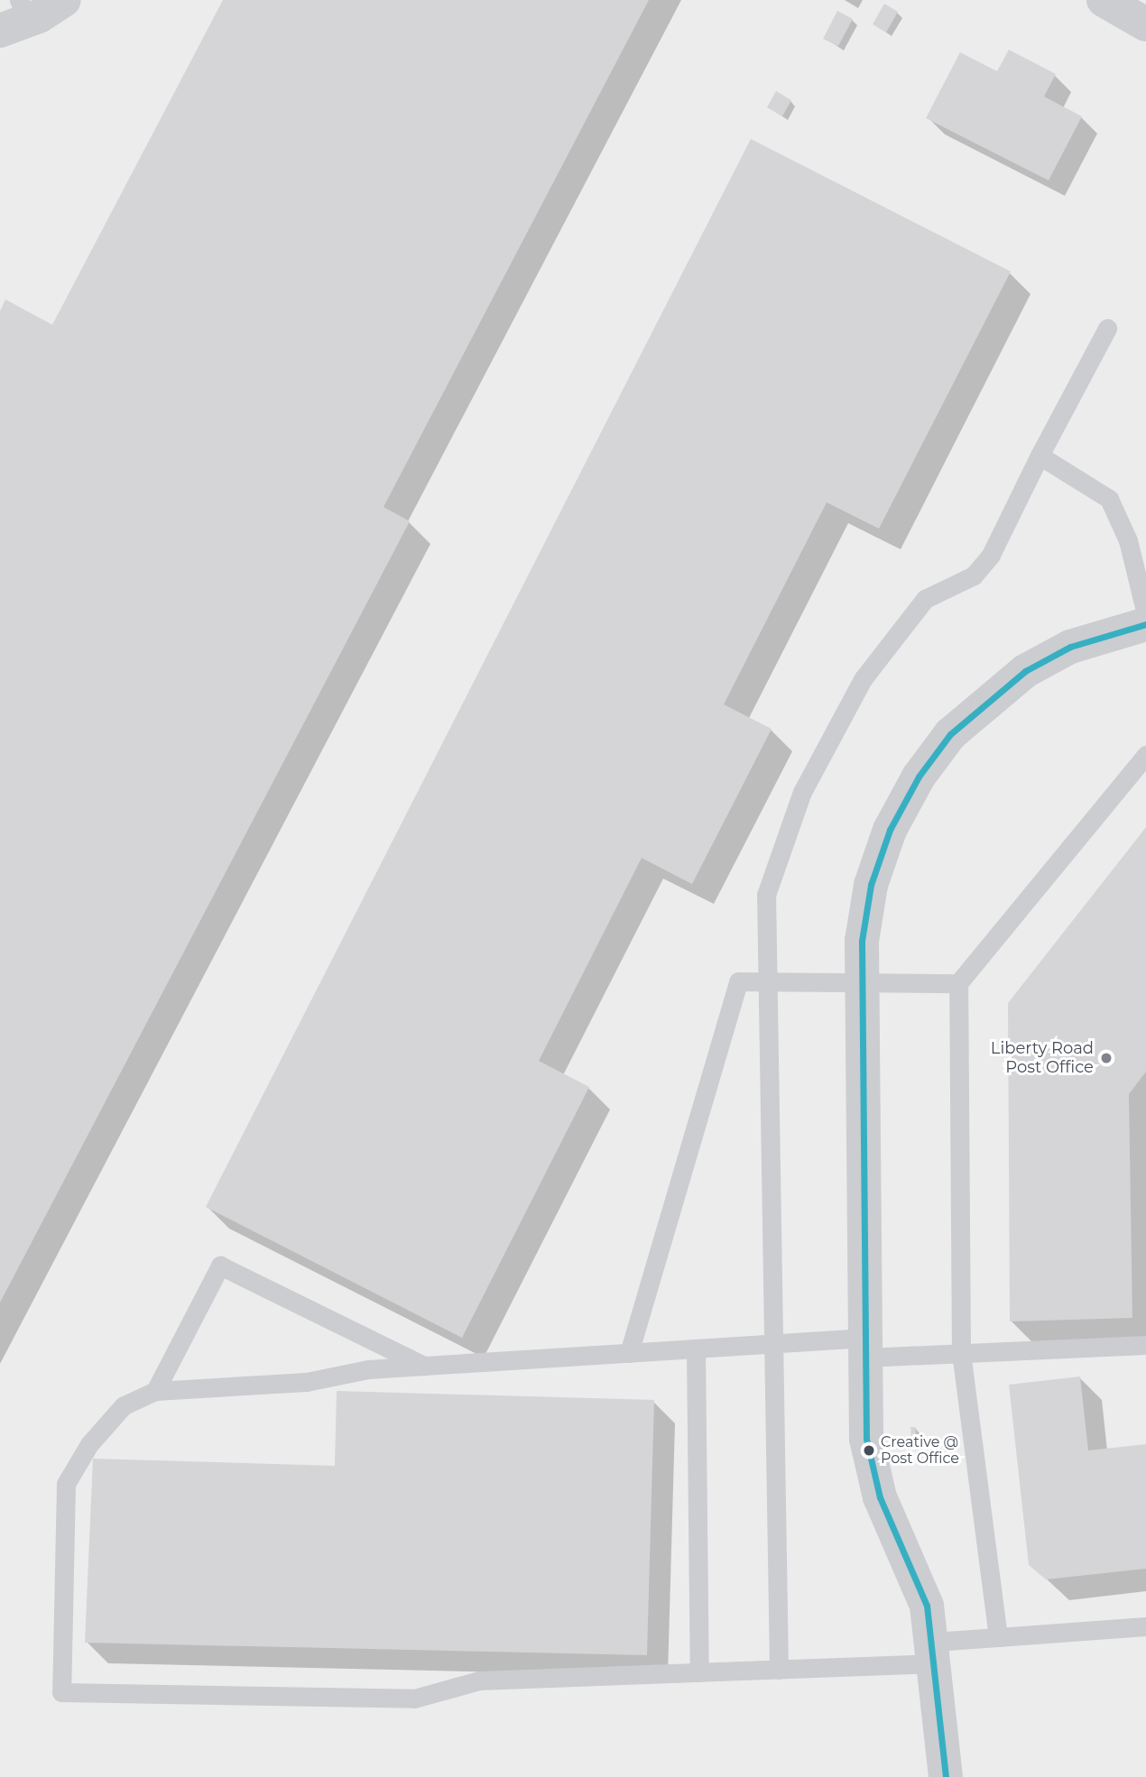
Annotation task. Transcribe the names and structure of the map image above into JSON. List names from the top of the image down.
{
  "places": ["Liberty Road Post Office", "Creative @ Post Office"]
}
